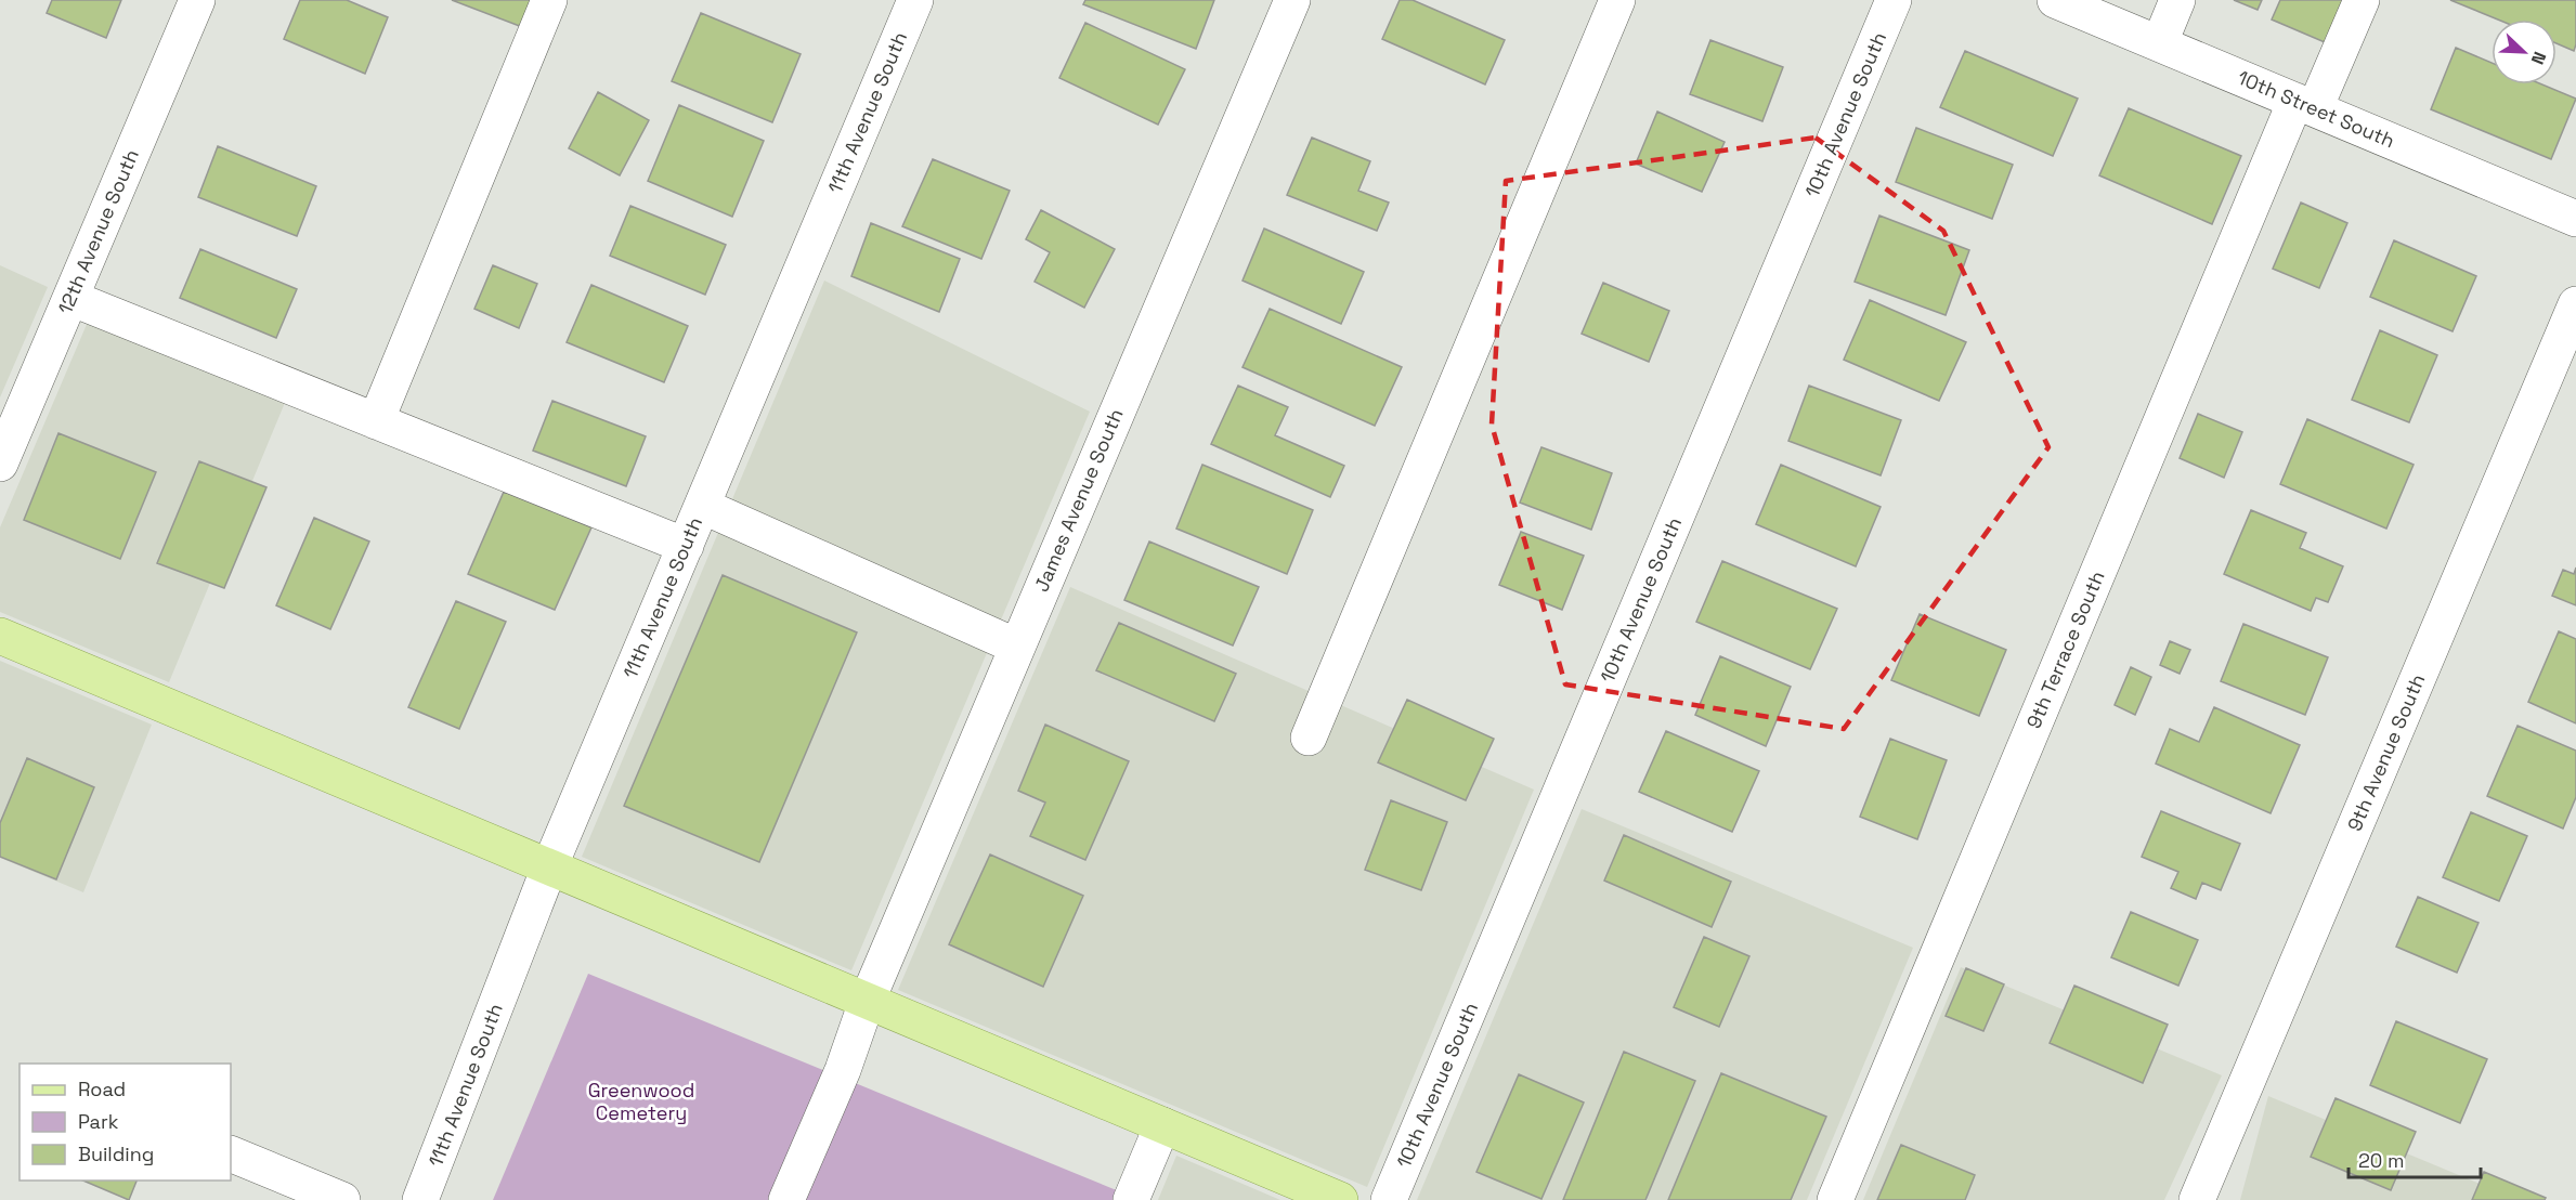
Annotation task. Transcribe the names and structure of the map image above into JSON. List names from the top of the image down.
{
  "streets": {
    "street": [
      "10th Street South",
      "11th Avenue South",
      "10th Avenue South",
      "12th Avenue South",
      "James Avenue South",
      "9th Terrace South",
      "9th Avenue South"
    ]
  },
  "crossings": [
    ["10th Street South", "9th Terrace South"]
  ],
  "parks": ["Greenwood Cemetery"],
  "legend": ["Road", "Park", "Building"],
  "scale_bar": "20 m",
  "north": "bottom right"
}
